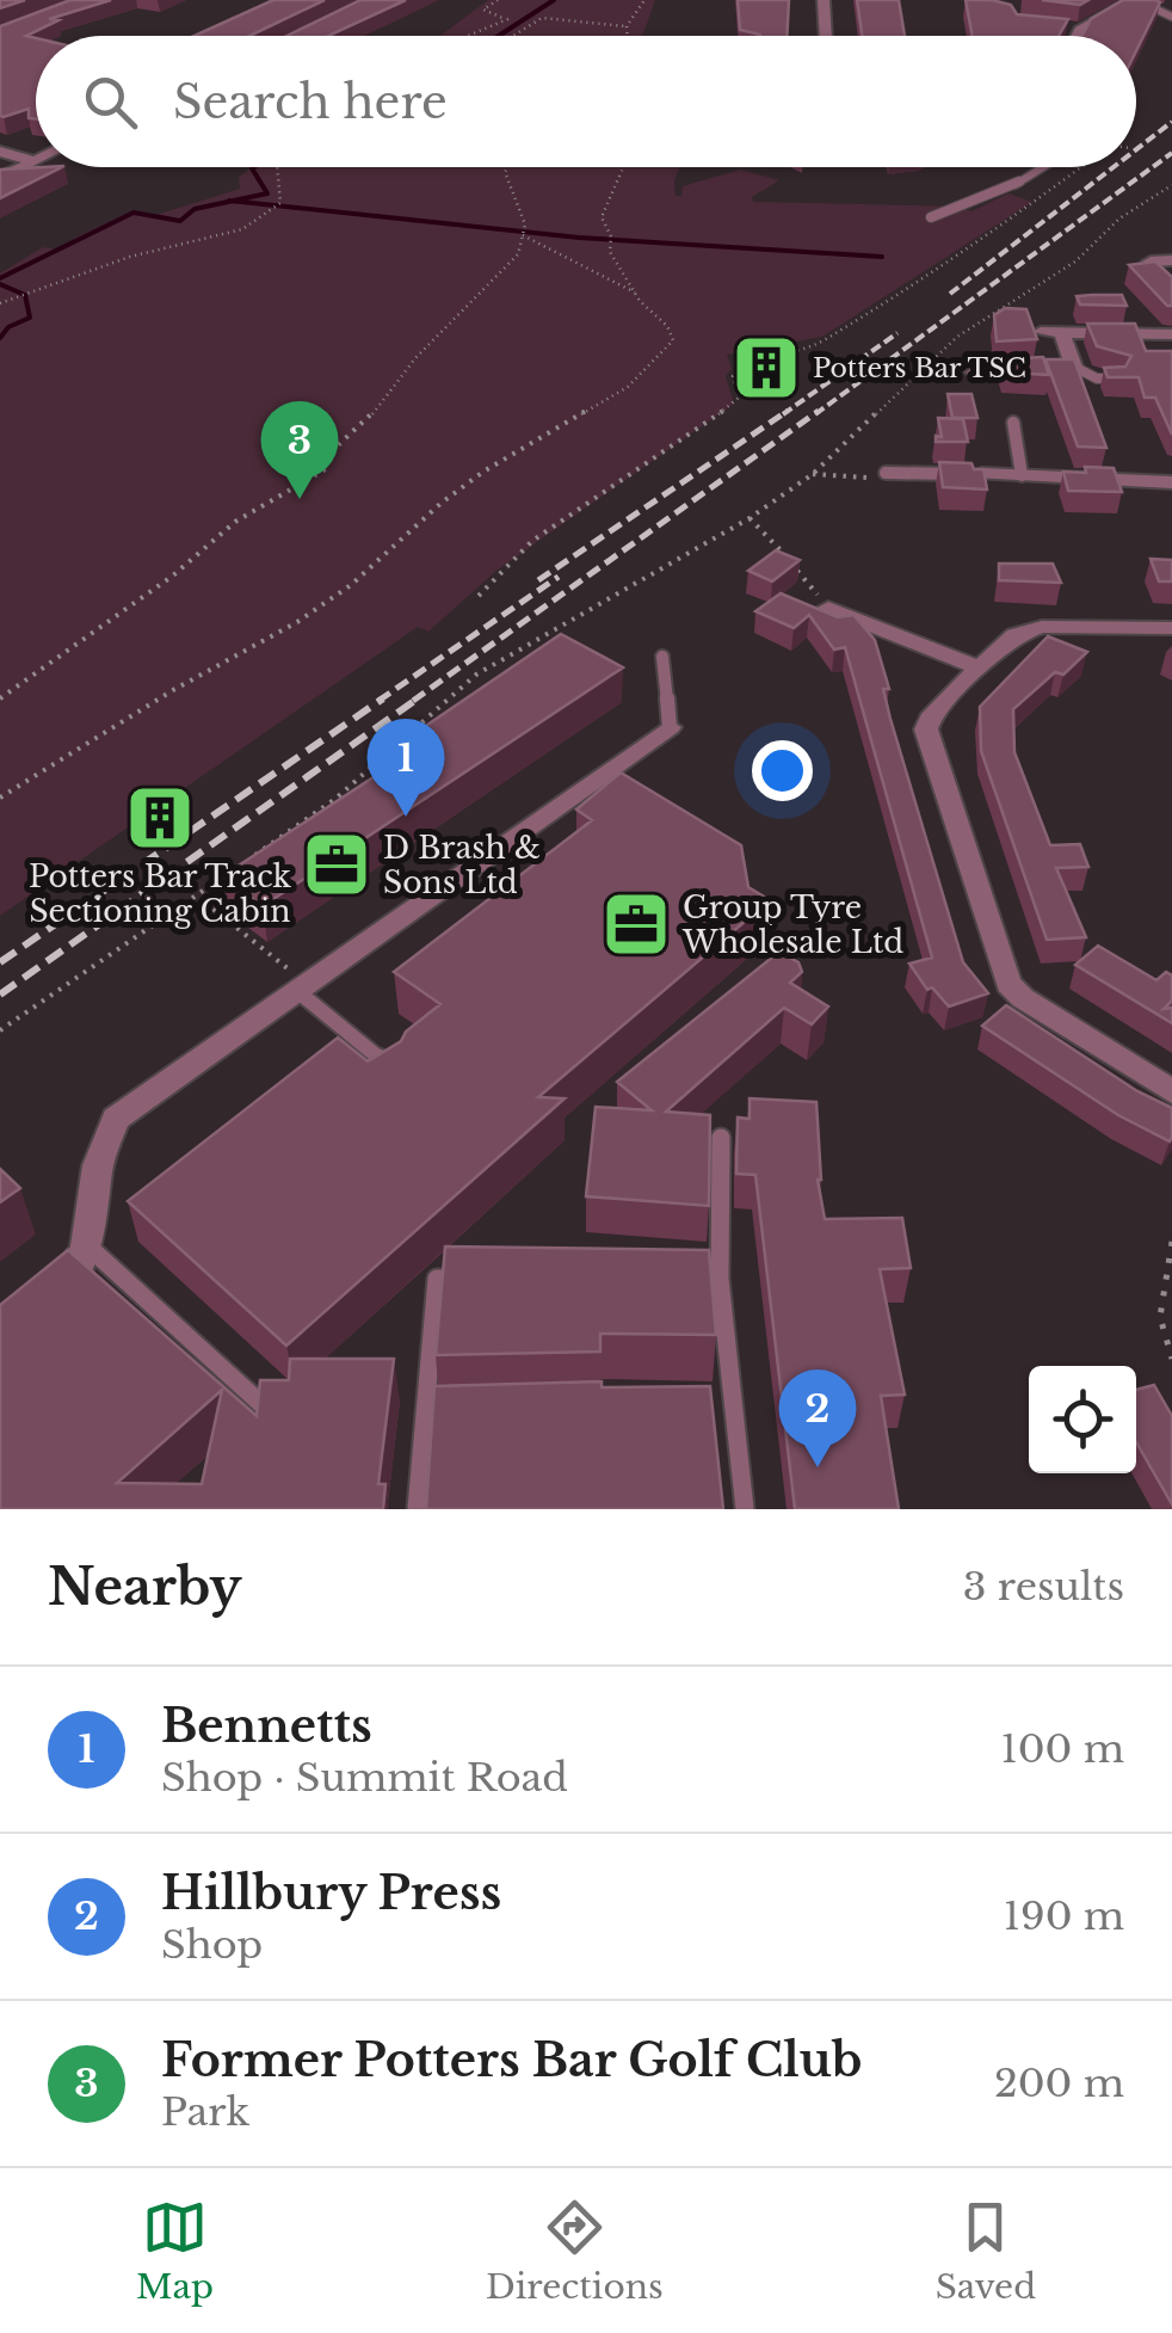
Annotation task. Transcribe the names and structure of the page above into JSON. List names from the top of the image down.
{
  "places": {
    "building": ["Potters Bar TSC", "Potters Bar Track Sectioning Cabin"],
    "office": ["D Brash & Sons Ltd", "Group Tyre Wholesale Ltd"]
  },
  "page": {
    "search": "Search here",
    "pins": ["3", "1", "2"],
    "heading": ["Nearby", "3 results"],
    "list": [
      {
        "mark": "1",
        "name": "Bennetts",
        "note": "Shop · Summit Road",
        "value": "100 m"
      },
      {
        "mark": "2",
        "name": "Hillbury Press",
        "note": "Shop",
        "value": "190 m"
      },
      {
        "mark": "3",
        "name": "Former Potters Bar Golf Club",
        "note": "Park",
        "value": "200 m"
      }
    ],
    "nav": ["Map", "Directions", "Saved"]
  }
}
